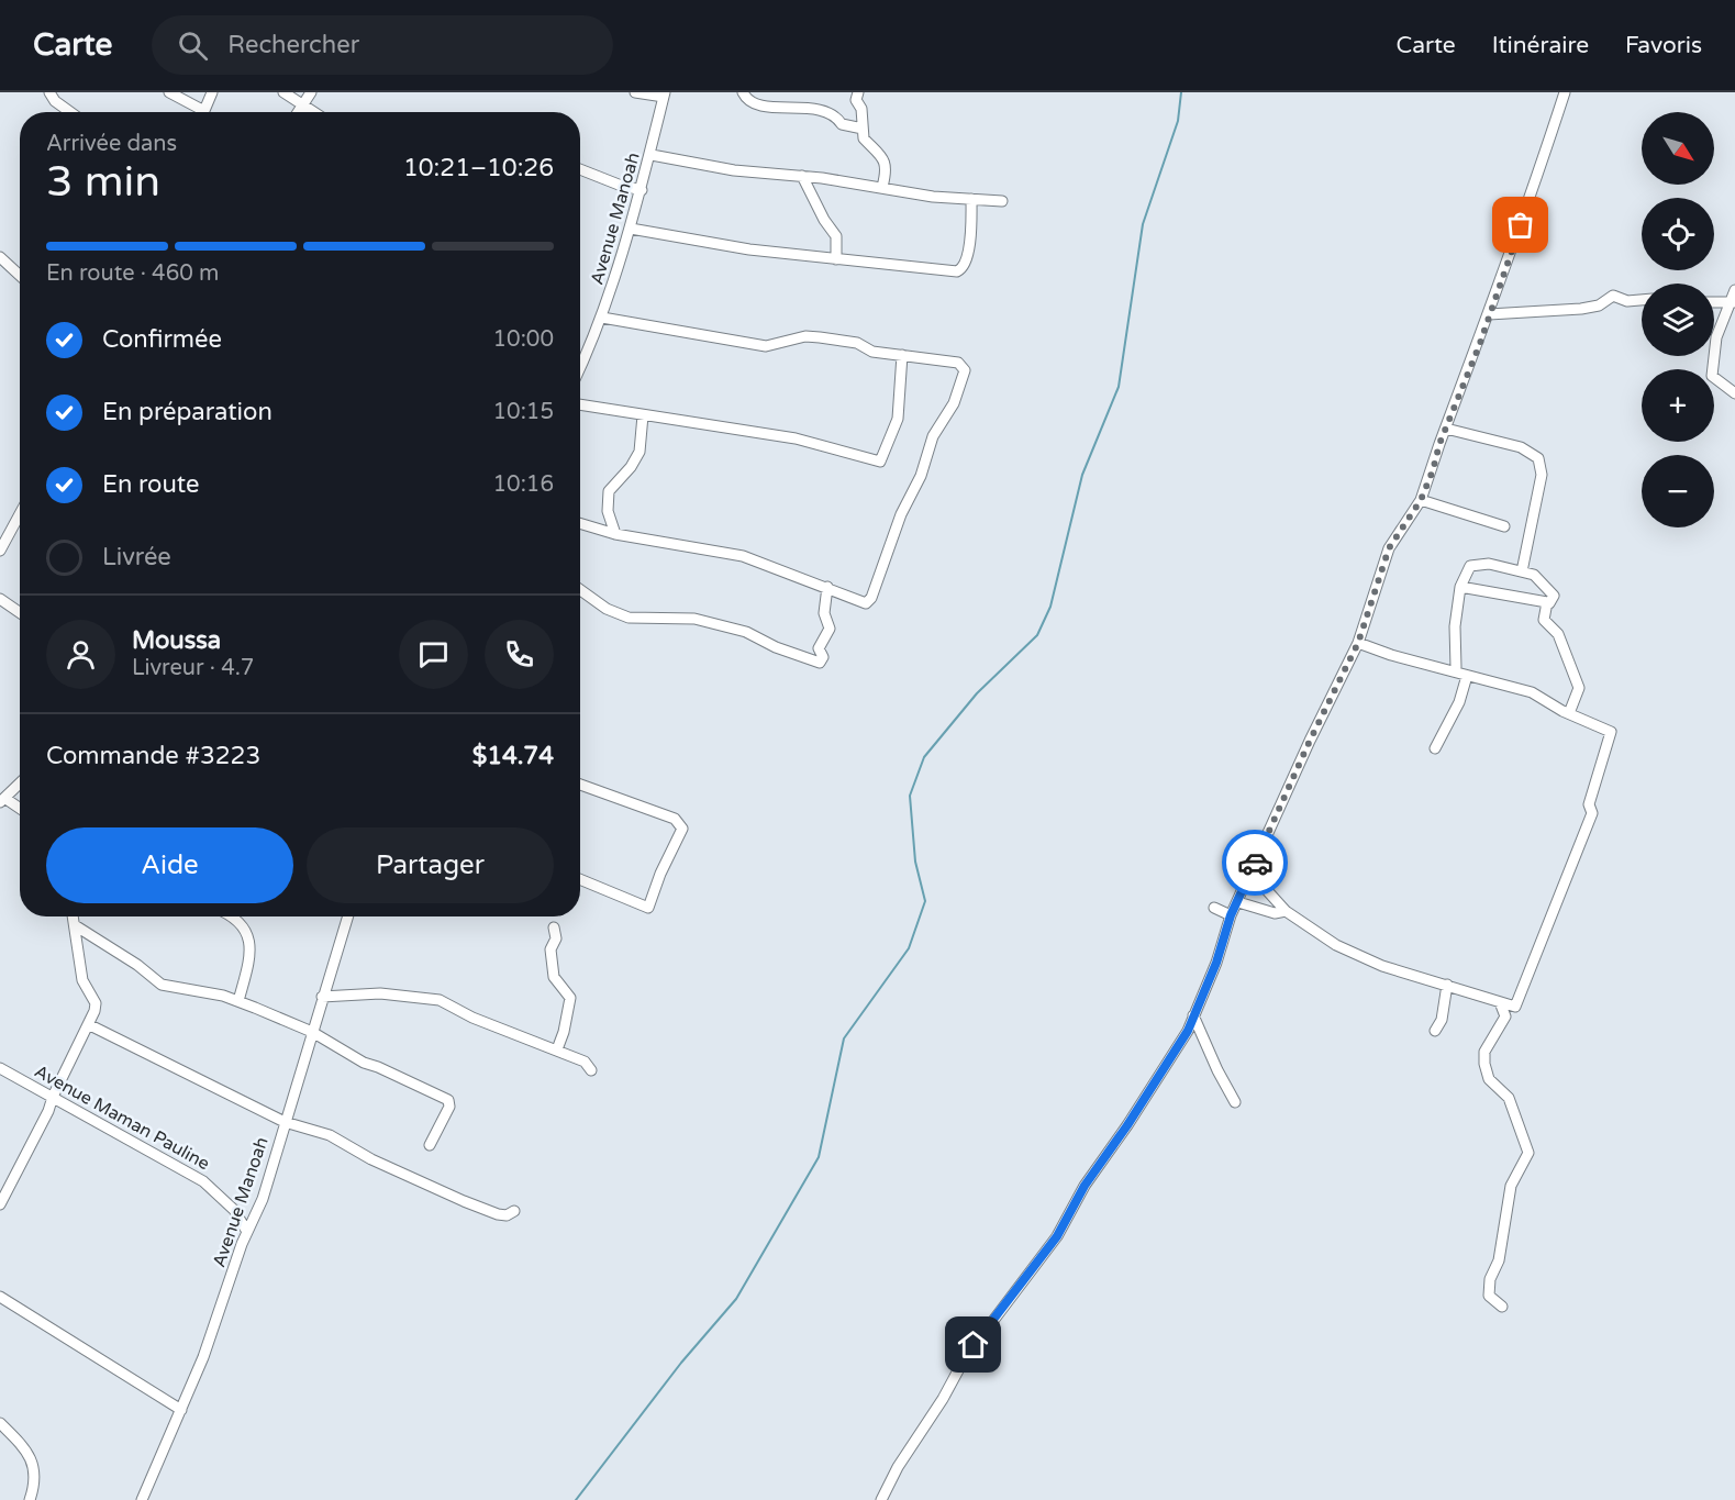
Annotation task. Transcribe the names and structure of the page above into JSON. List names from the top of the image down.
{
  "streets": {
    "street": ["Avenue Manoah", "Avenue Maman Pauline"]
  },
  "crossings": [
    ["Avenue Manoah", "Avenue Maman Pauline"]
  ],
  "north": "bottom right",
  "page": {
    "header": "Carte",
    "search": "Rechercher",
    "nav": ["Carte", "Itinéraire", "Favoris"],
    "map_buttons": ["+", "−"],
    "heading": ["3 min", "Arrivée dans", "10:21–10:26"],
    "panel": [
      "Moussa",
      "Livreur · 4.7",
      "Commande #3223",
      "$14.74"
    ],
    "bar": "En route · 460 m",
    "list": [
      ["Confirmée", "10:00"],
      ["En préparation", "10:15"],
      ["En route", "10:16"],
      "Livrée"
    ],
    "buttons": ["Aide", "Partager"]
  }
}
